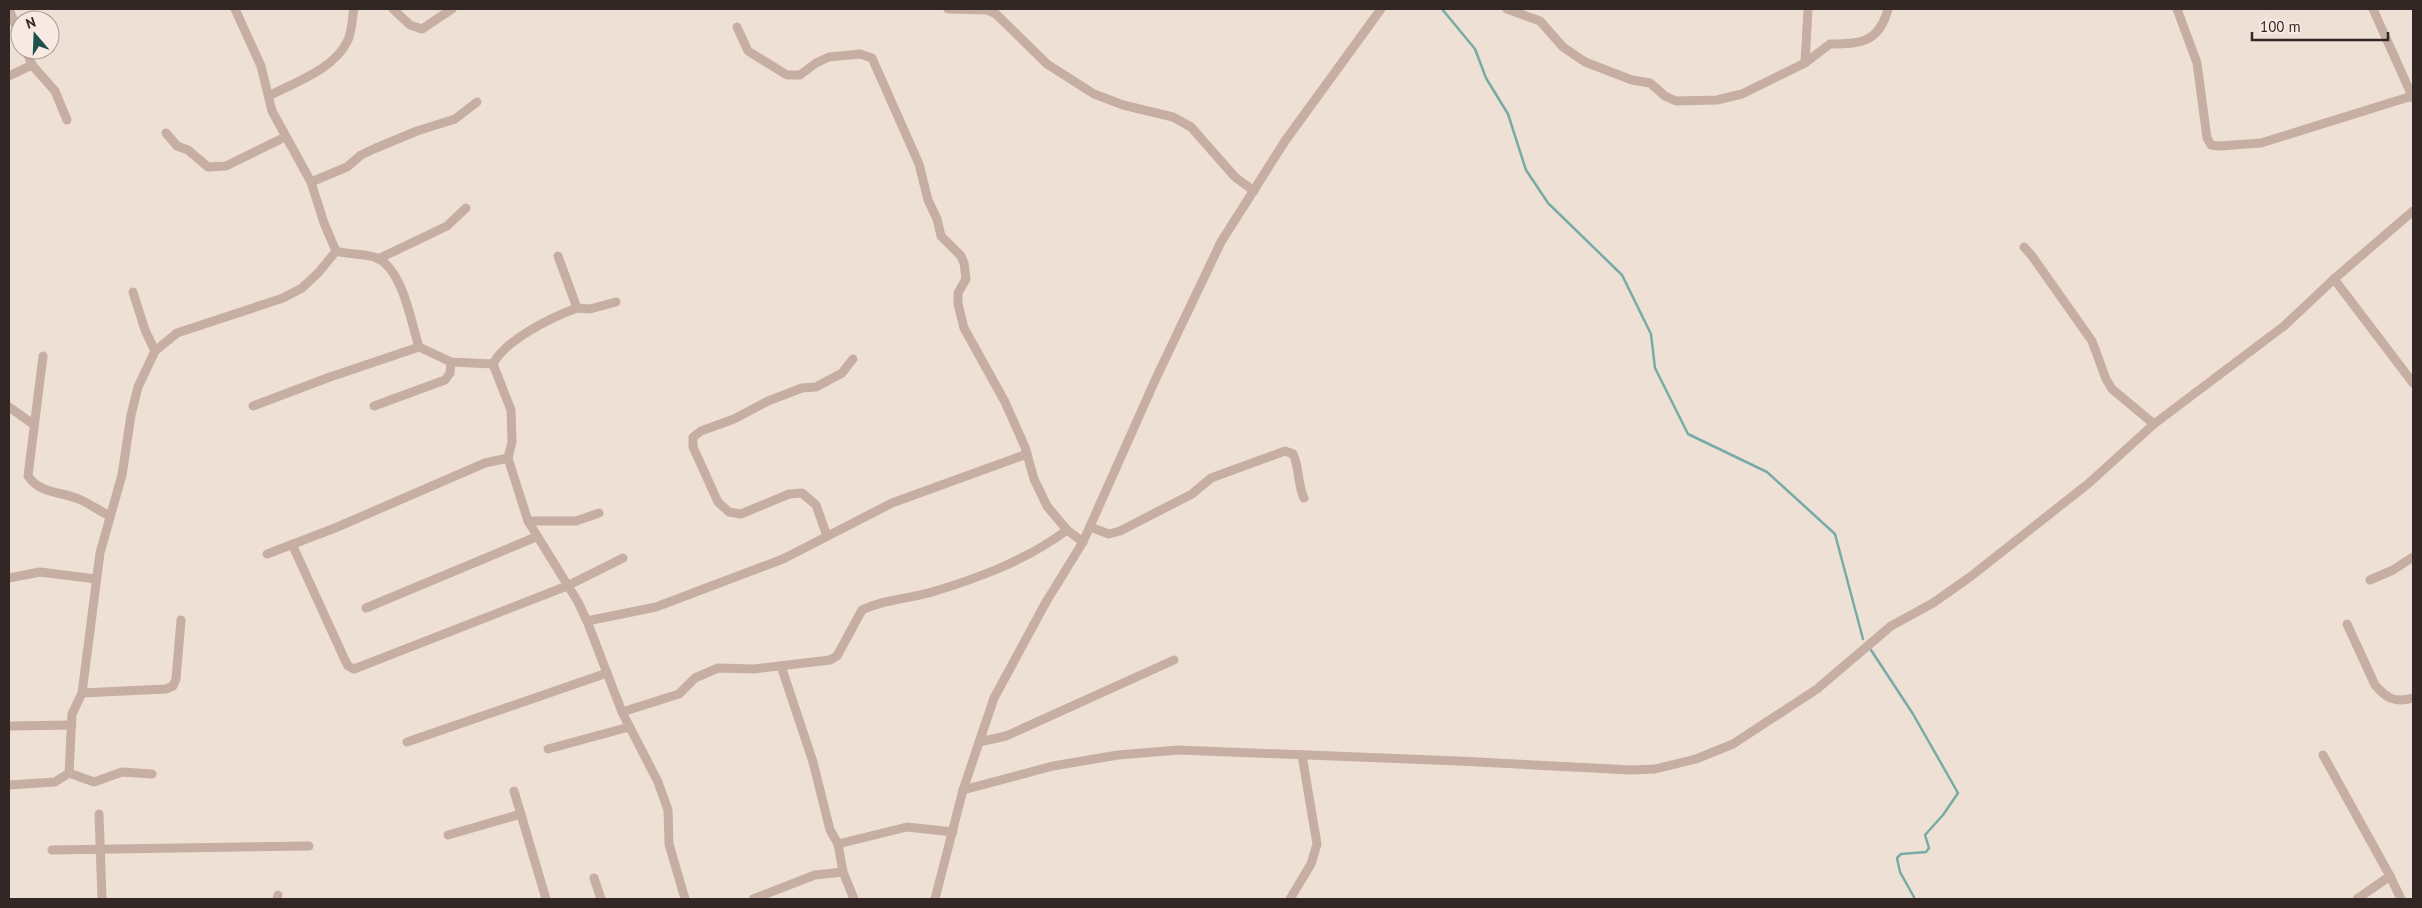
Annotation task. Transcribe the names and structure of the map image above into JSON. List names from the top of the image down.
{
  "scale_bar": "100 m",
  "north": "top"
}
